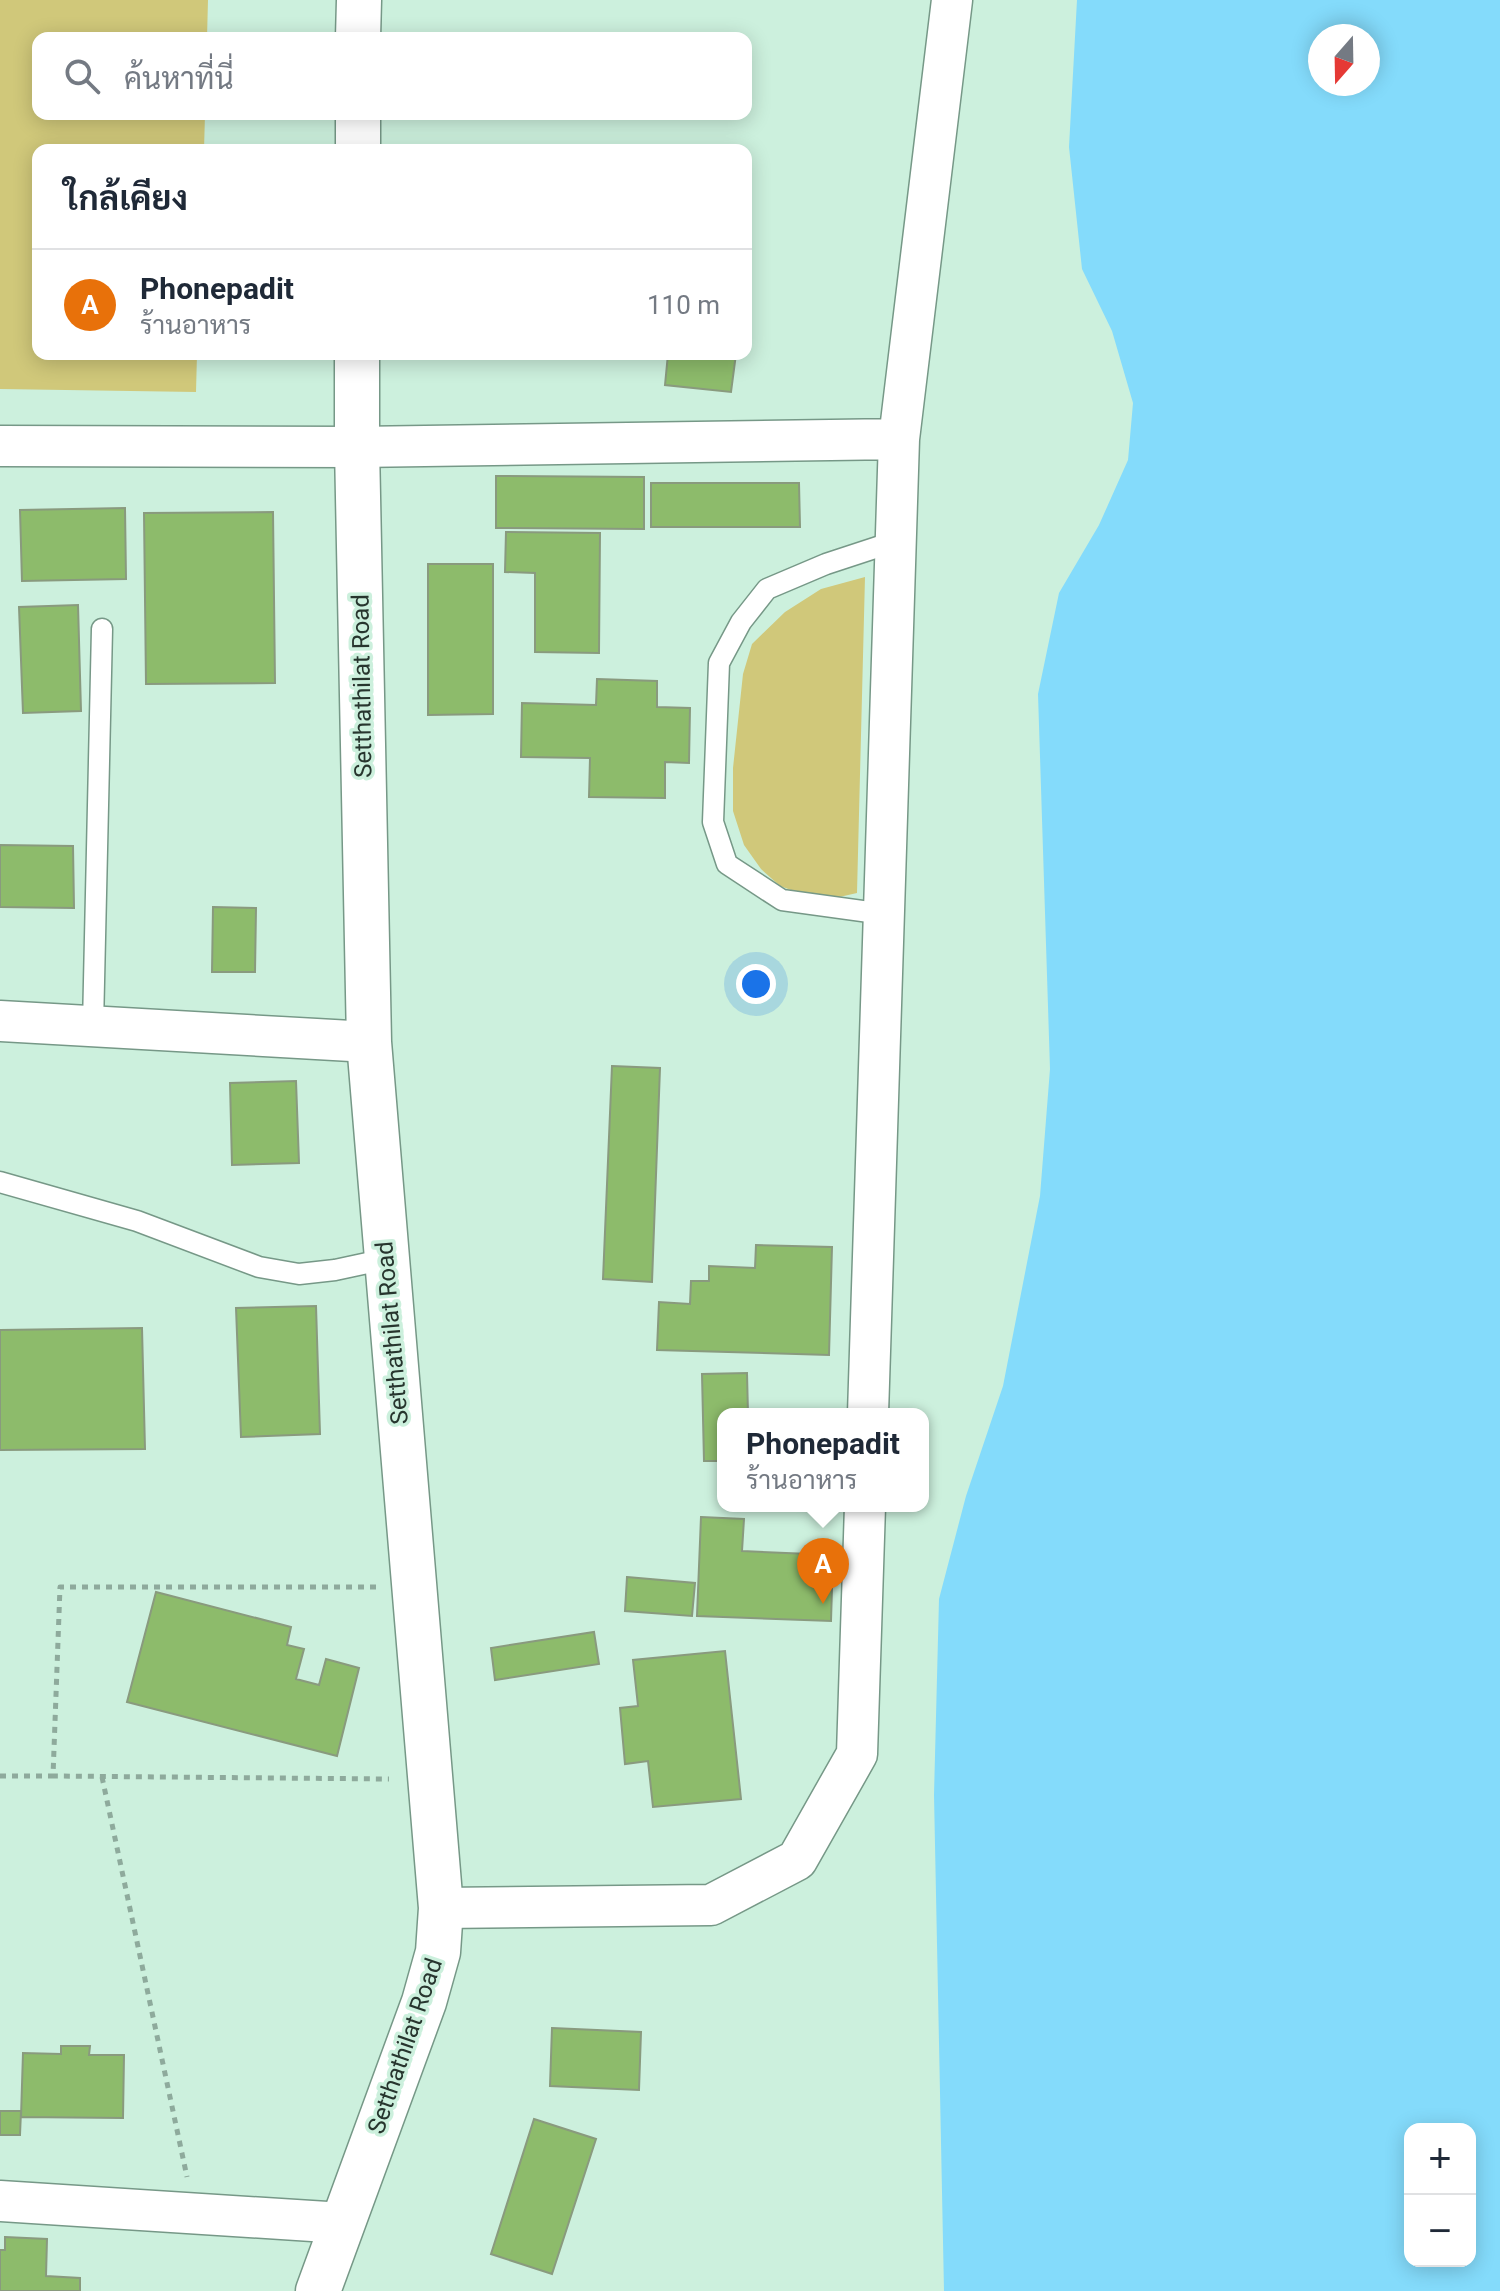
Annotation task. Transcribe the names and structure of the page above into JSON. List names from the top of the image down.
{
  "streets": {
    "street": ["Setthathilat Road"]
  },
  "north": "bottom",
  "page": {
    "search": "ค้นหาที่นี่",
    "heading": "ใกล้เคียง",
    "list": [
      {
        "mark": "A",
        "name": "Phonepadit",
        "note": "ร้านอาหาร",
        "value": "110 m"
      }
    ],
    "popup": ["Phonepadit", "ร้านอาหาร"],
    "pins": "A",
    "map_buttons": ["+", "−"]
  }
}
